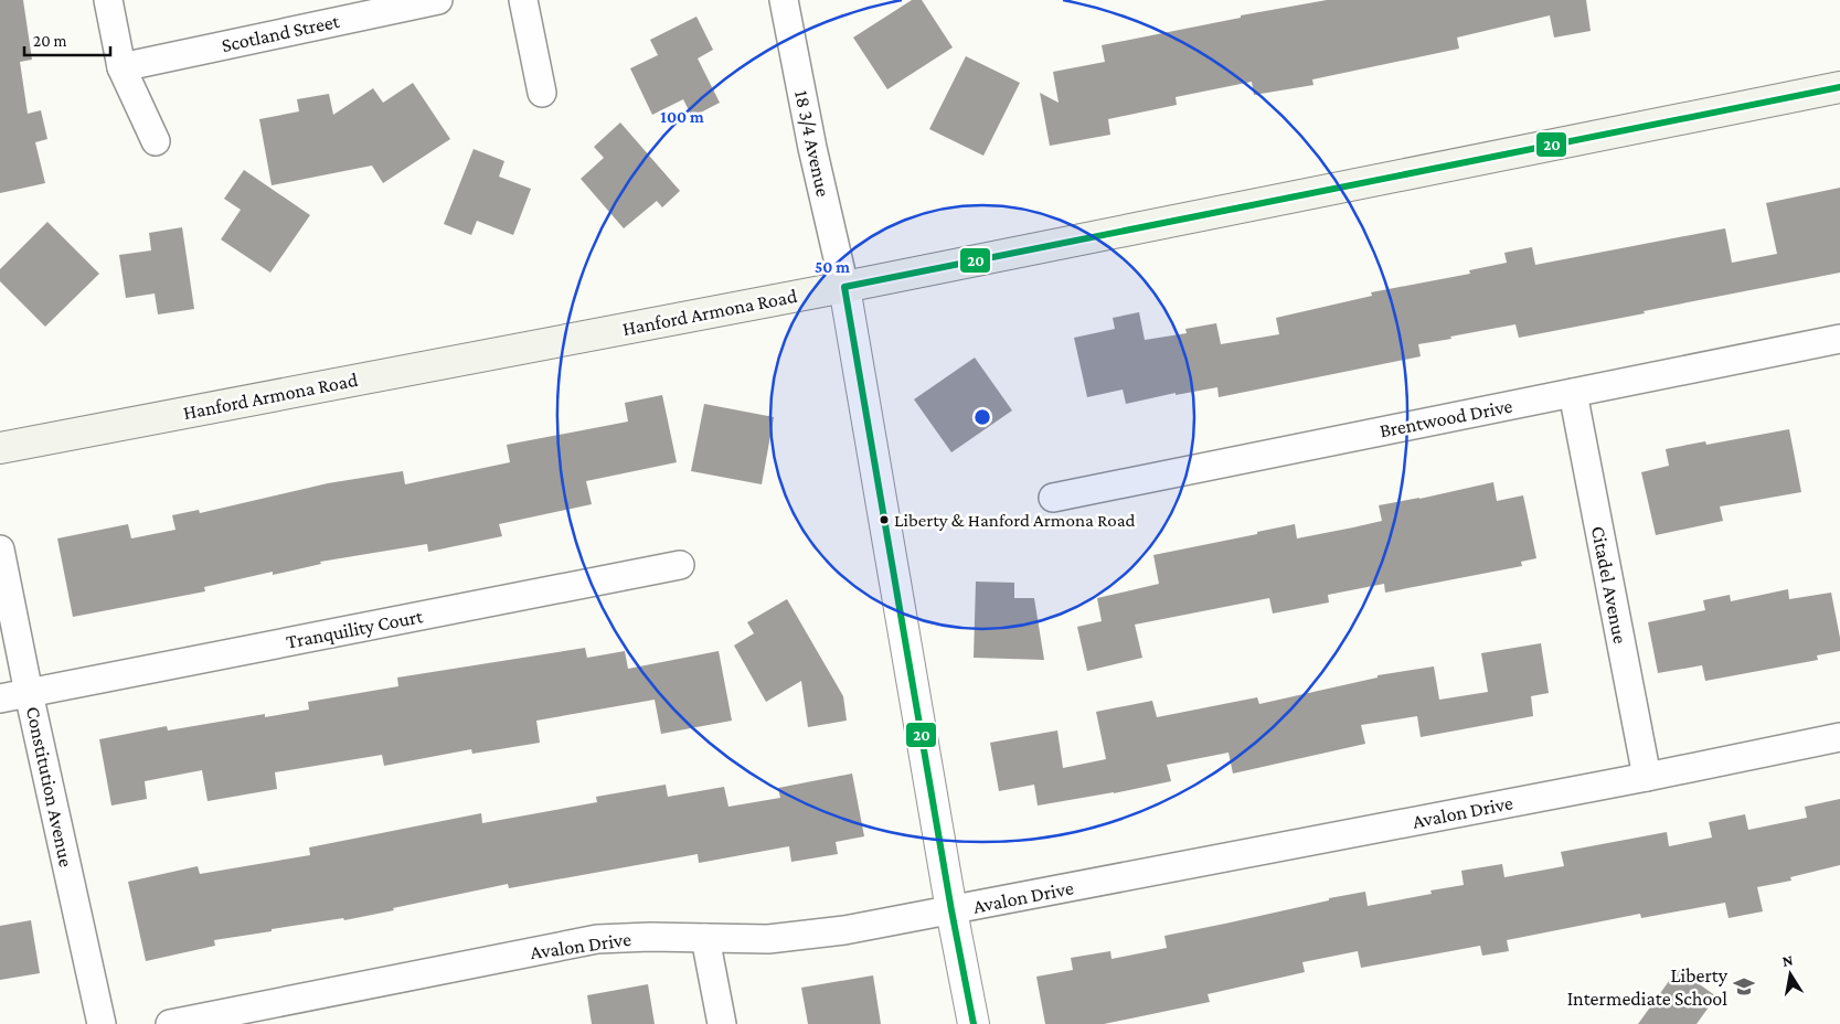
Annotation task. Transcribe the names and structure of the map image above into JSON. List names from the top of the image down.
{
  "streets": {
    "main road": ["Hanford Armona Road"],
    "street": [
      "Scotland Street",
      "18 3/4 Avenue",
      "Brentwood Drive",
      "Citadel Avenue",
      "Tranquility Court",
      "Constitution Avenue",
      "Avalon Drive"
    ]
  },
  "crossings": [
    ["18 3/4 Avenue", "Hanford Armona Road"],
    ["Brentwood Drive", "Citadel Avenue"],
    ["Citadel Avenue", "Avalon Drive"],
    ["Tranquility Court", "Constitution Avenue"]
  ],
  "places": {
    "other": ["Liberty & Hanford Armona Road"],
    "school or university": ["Liberty Intermediate School"]
  },
  "lines": ["transit line 20"],
  "scale_bar": "20 m",
  "north": "top",
  "rings": ["100 m", "50 m"]
}
